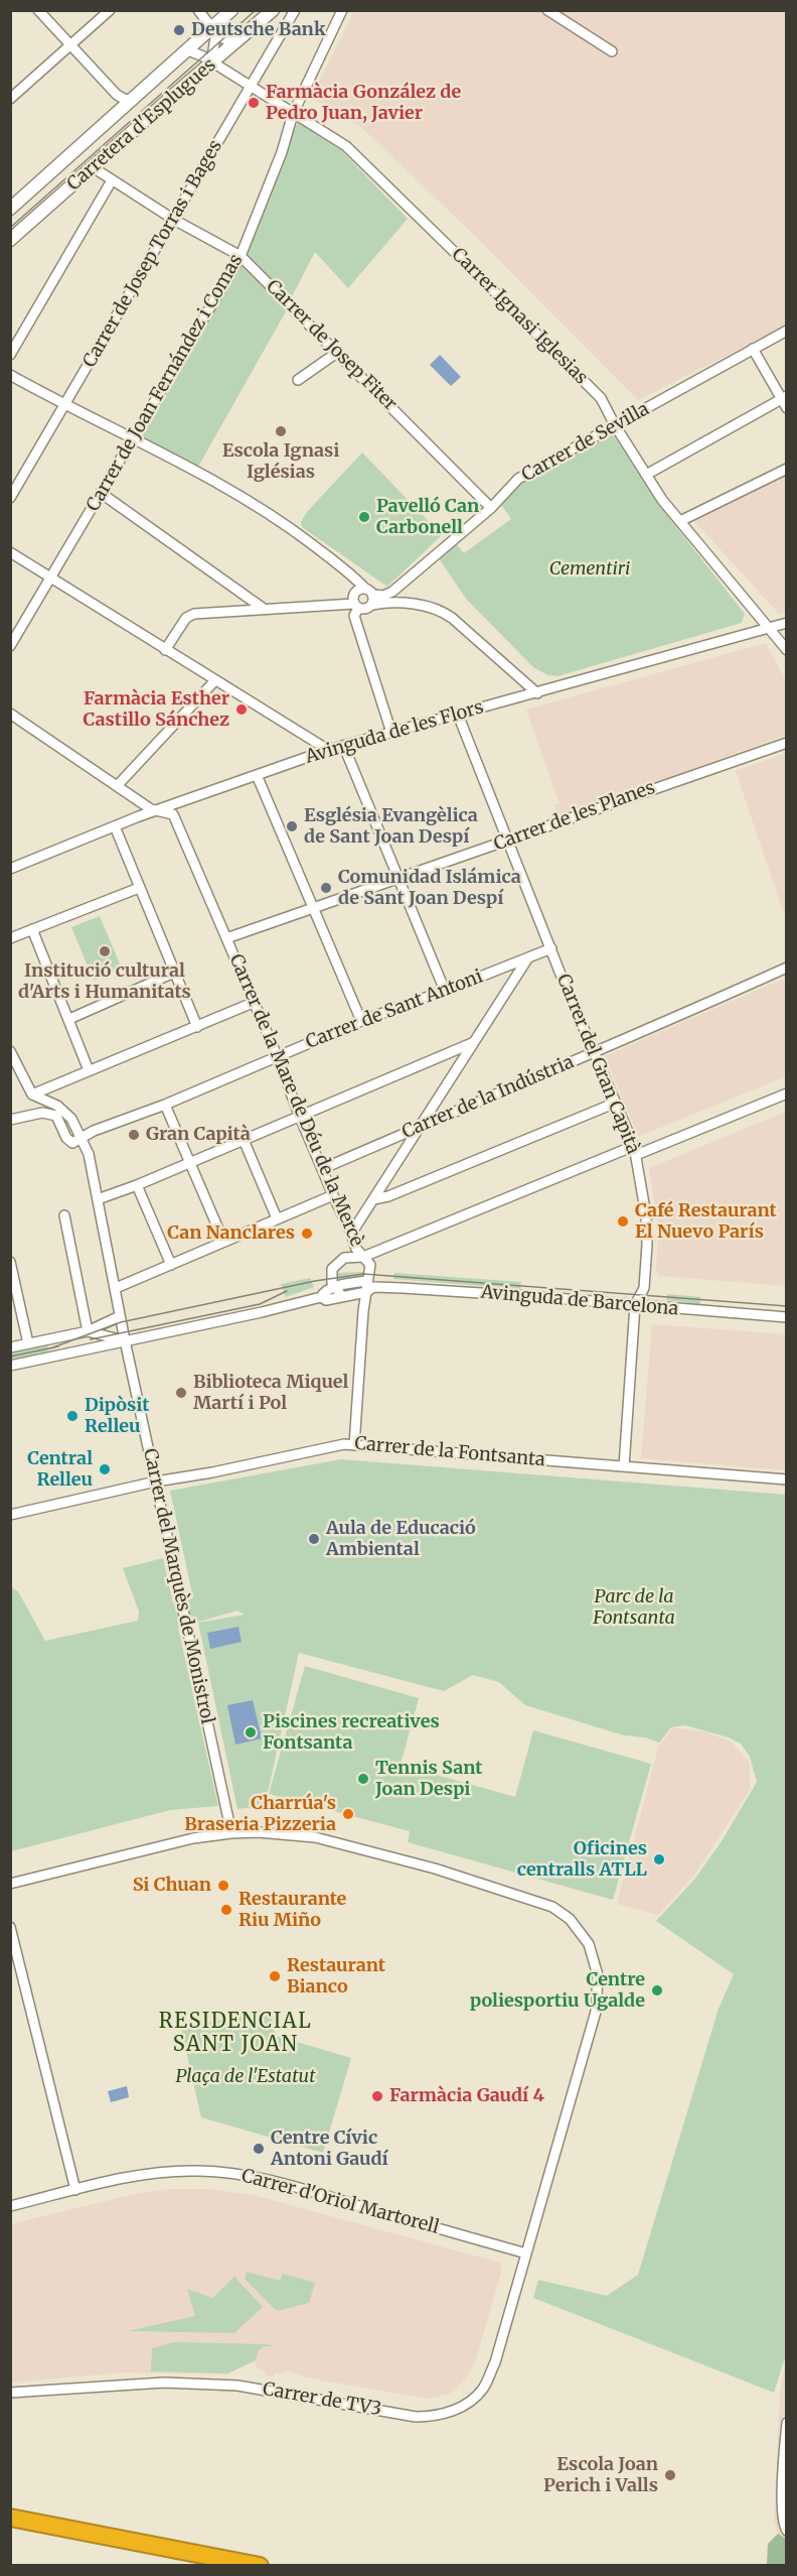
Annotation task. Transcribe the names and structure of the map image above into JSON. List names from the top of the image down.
{
  "streets": {
    "street": [
      "Carretera d'Esplugues",
      "Carrer de Josep Torras i Bages",
      "Carrer Ignasi Iglesias",
      "Carrer de Josep Fiter",
      "Carrer de Joan Fernández i Comas",
      "Carrer de Sevilla",
      "Avinguda de les Flors",
      "Carrer de les Planes",
      "Carrer de Sant Antoni",
      "Carrer del Gran Capità",
      "Carrer de la Indústria",
      "Carrer de la Mare de Déu de la Mercè",
      "Avinguda de Barcelona",
      "Carrer de la Fontsanta",
      "Carrer del Marquès de Monistrol",
      "Carrer d'Oriol Martorell",
      "Carrer de TV3"
    ]
  },
  "crossings": [
    ["Carretera d'Esplugues", "Carrer Ignasi Iglesias"],
    ["Carretera d'Esplugues", "Carrer de Josep Fiter"],
    ["Carrer de Josep Torras i Bages", "Carrer Ignasi Iglesias"],
    ["Carrer de Josep Torras i Bages", "Carrer de Josep Fiter"],
    ["Carrer Ignasi Iglesias", "Carrer de Joan Fernández i Comas"],
    ["Carrer Ignasi Iglesias", "Carrer de Sevilla"],
    ["Carrer Ignasi Iglesias", "Avinguda de les Flors"],
    ["Carrer de Josep Fiter", "Carrer de Joan Fernández i Comas"],
    ["Carrer de Josep Fiter", "Carrer de Sevilla"],
    ["Avinguda de les Flors", "Carrer del Gran Capità"],
    ["Avinguda de les Flors", "Carrer de la Mare de Déu de la Mercè"],
    ["Carrer de les Planes", "Carrer del Gran Capità"],
    ["Carrer de les Planes", "Carrer de la Mare de Déu de la Mercè"],
    ["Carrer de Sant Antoni", "Carrer del Gran Capità"],
    ["Carrer de Sant Antoni", "Carrer de la Mare de Déu de la Mercè"],
    ["Carrer de Sant Antoni", "Carrer del Marquès de Monistrol"],
    ["Carrer del Gran Capità", "Carrer de la Indústria"],
    ["Carrer del Gran Capità", "Avinguda de Barcelona"],
    ["Carrer del Gran Capità", "Carrer de la Fontsanta"],
    ["Carrer de la Indústria", "Carrer de la Mare de Déu de la Mercè"],
    ["Carrer de la Mare de Déu de la Mercè", "Avinguda de Barcelona"],
    ["Carrer de la Mare de Déu de la Mercè", "Carrer de la Fontsanta"],
    ["Avinguda de Barcelona", "Carrer del Marquès de Monistrol"],
    ["Carrer de la Fontsanta", "Carrer del Marquès de Monistrol"],
    ["Carrer del Marquès de Monistrol", "Carrer de TV3"],
    ["Carrer d'Oriol Martorell", "Carrer de TV3"]
  ],
  "districts": ["RESIDENCIAL SANT JOAN"],
  "parks": ["Cementiri", "Parc de la Fontsanta", "Plaça de l'Estatut"],
  "places": [
    "Deutsche Bank",
    "Farmàcia González de Pedro Juan, Javier",
    "Escola Ignasi Iglésias",
    "Pavelló Can Carbonell",
    "Farmàcia Esther Castillo Sánchez",
    "Església Evangèlica de Sant Joan Despí",
    "Comunidad Islámica de Sant Joan Despí",
    "Institució cultural d'Arts i Humanitats",
    "Gran Capità",
    "Café Restaurant El Nuevo París",
    "Can Nanclares",
    "Biblioteca Miquel Martí i Pol",
    "Dipòsit Relleu",
    "Central Relleu",
    "Aula de Educació Ambiental",
    "Piscines recreatives Fontsanta",
    "Tennis Sant Joan Despi",
    "Charrúa's Braseria Pizzeria",
    "Oficines centralls ATLL",
    "Si Chuan",
    "Restaurante Riu Miño",
    "Restaurant Bianco",
    "Centre poliesportiu Ugalde",
    "Farmàcia Gaudí 4",
    "Centre Cívic Antoni Gaudí",
    "Escola Joan Perich i Valls"
  ]
}
